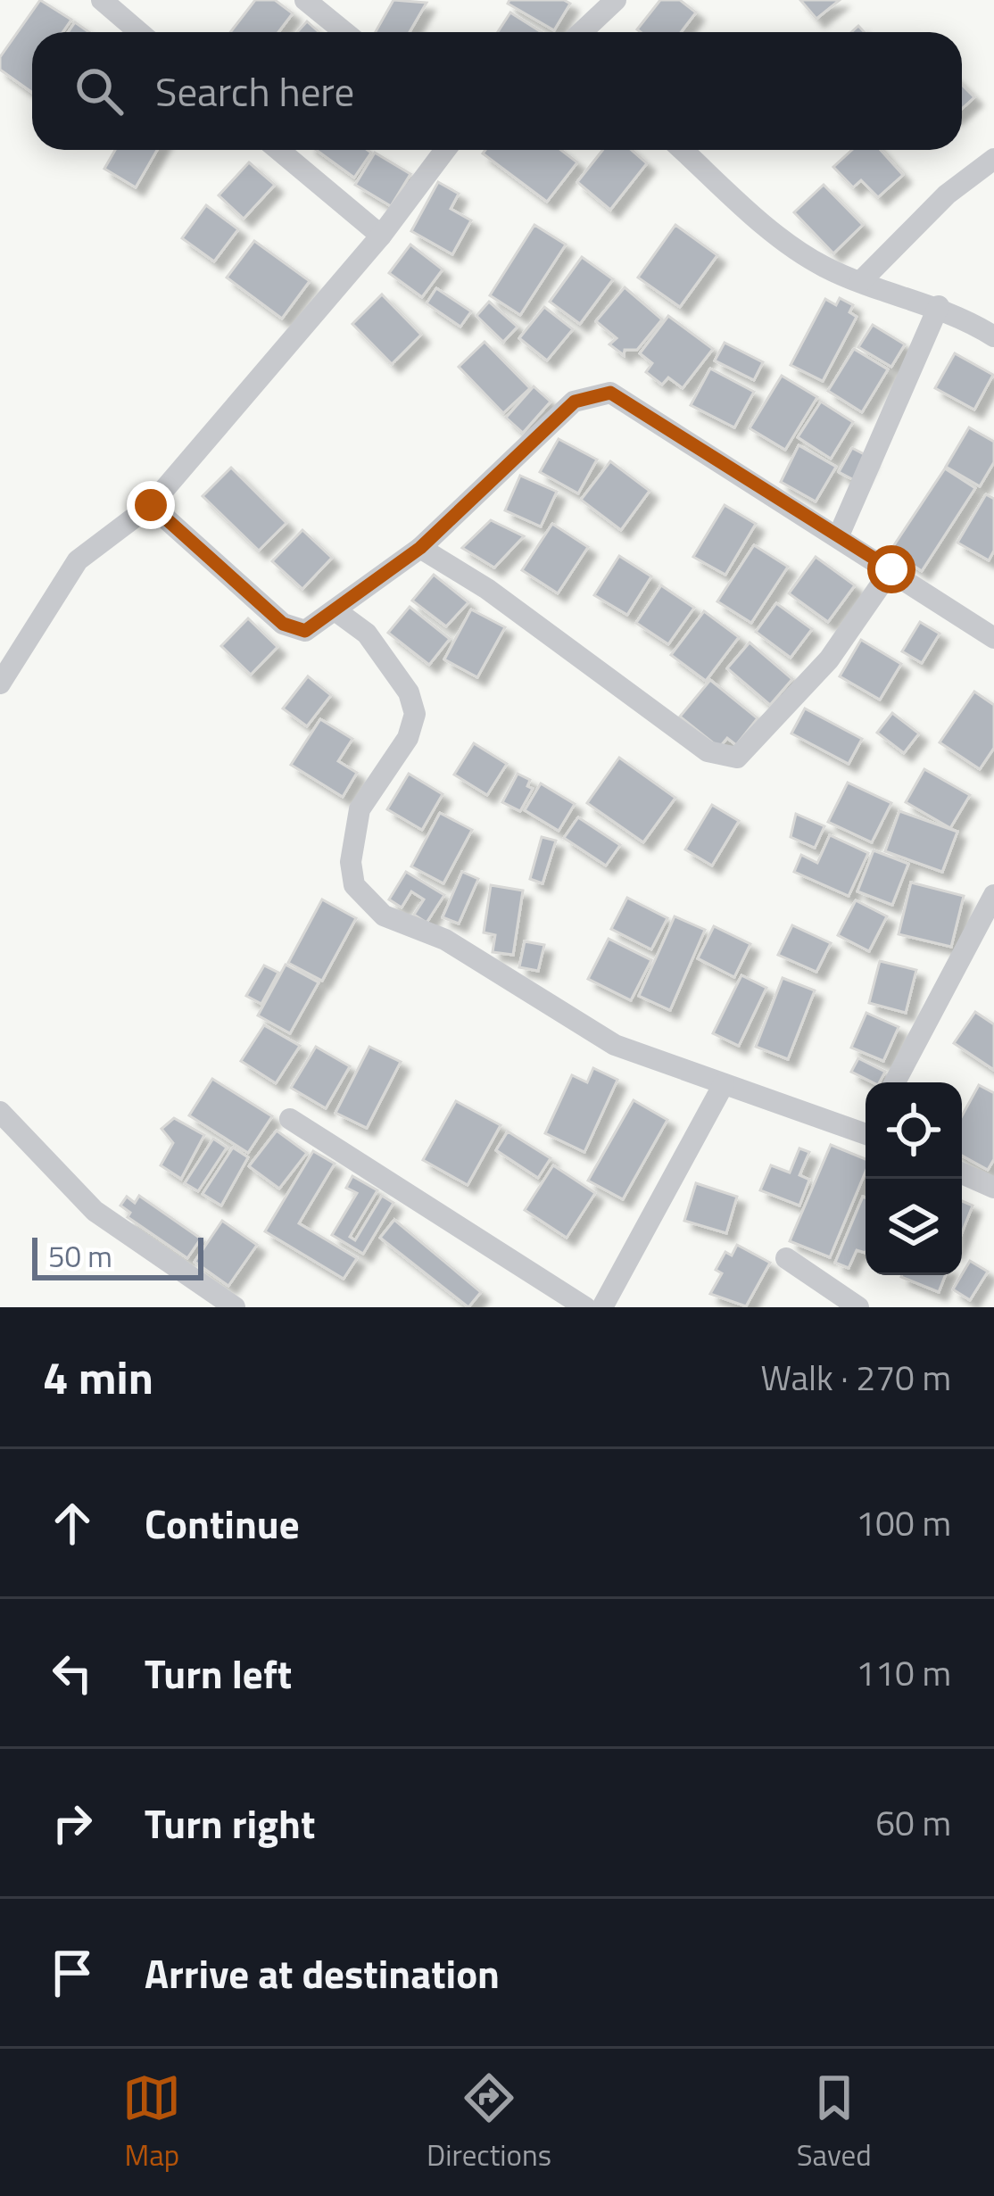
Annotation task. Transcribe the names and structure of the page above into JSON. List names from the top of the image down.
{
  "scale_bar": "50 m",
  "page": {
    "search": "Search here",
    "scale": "50 m",
    "heading": ["4 min", "Walk · 270 m"],
    "list": [
      ["Continue", "100 m"],
      ["Turn left", "110 m"],
      ["Turn right", "60 m"],
      "Arrive at destination"
    ],
    "nav": ["Map", "Directions", "Saved"]
  }
}
